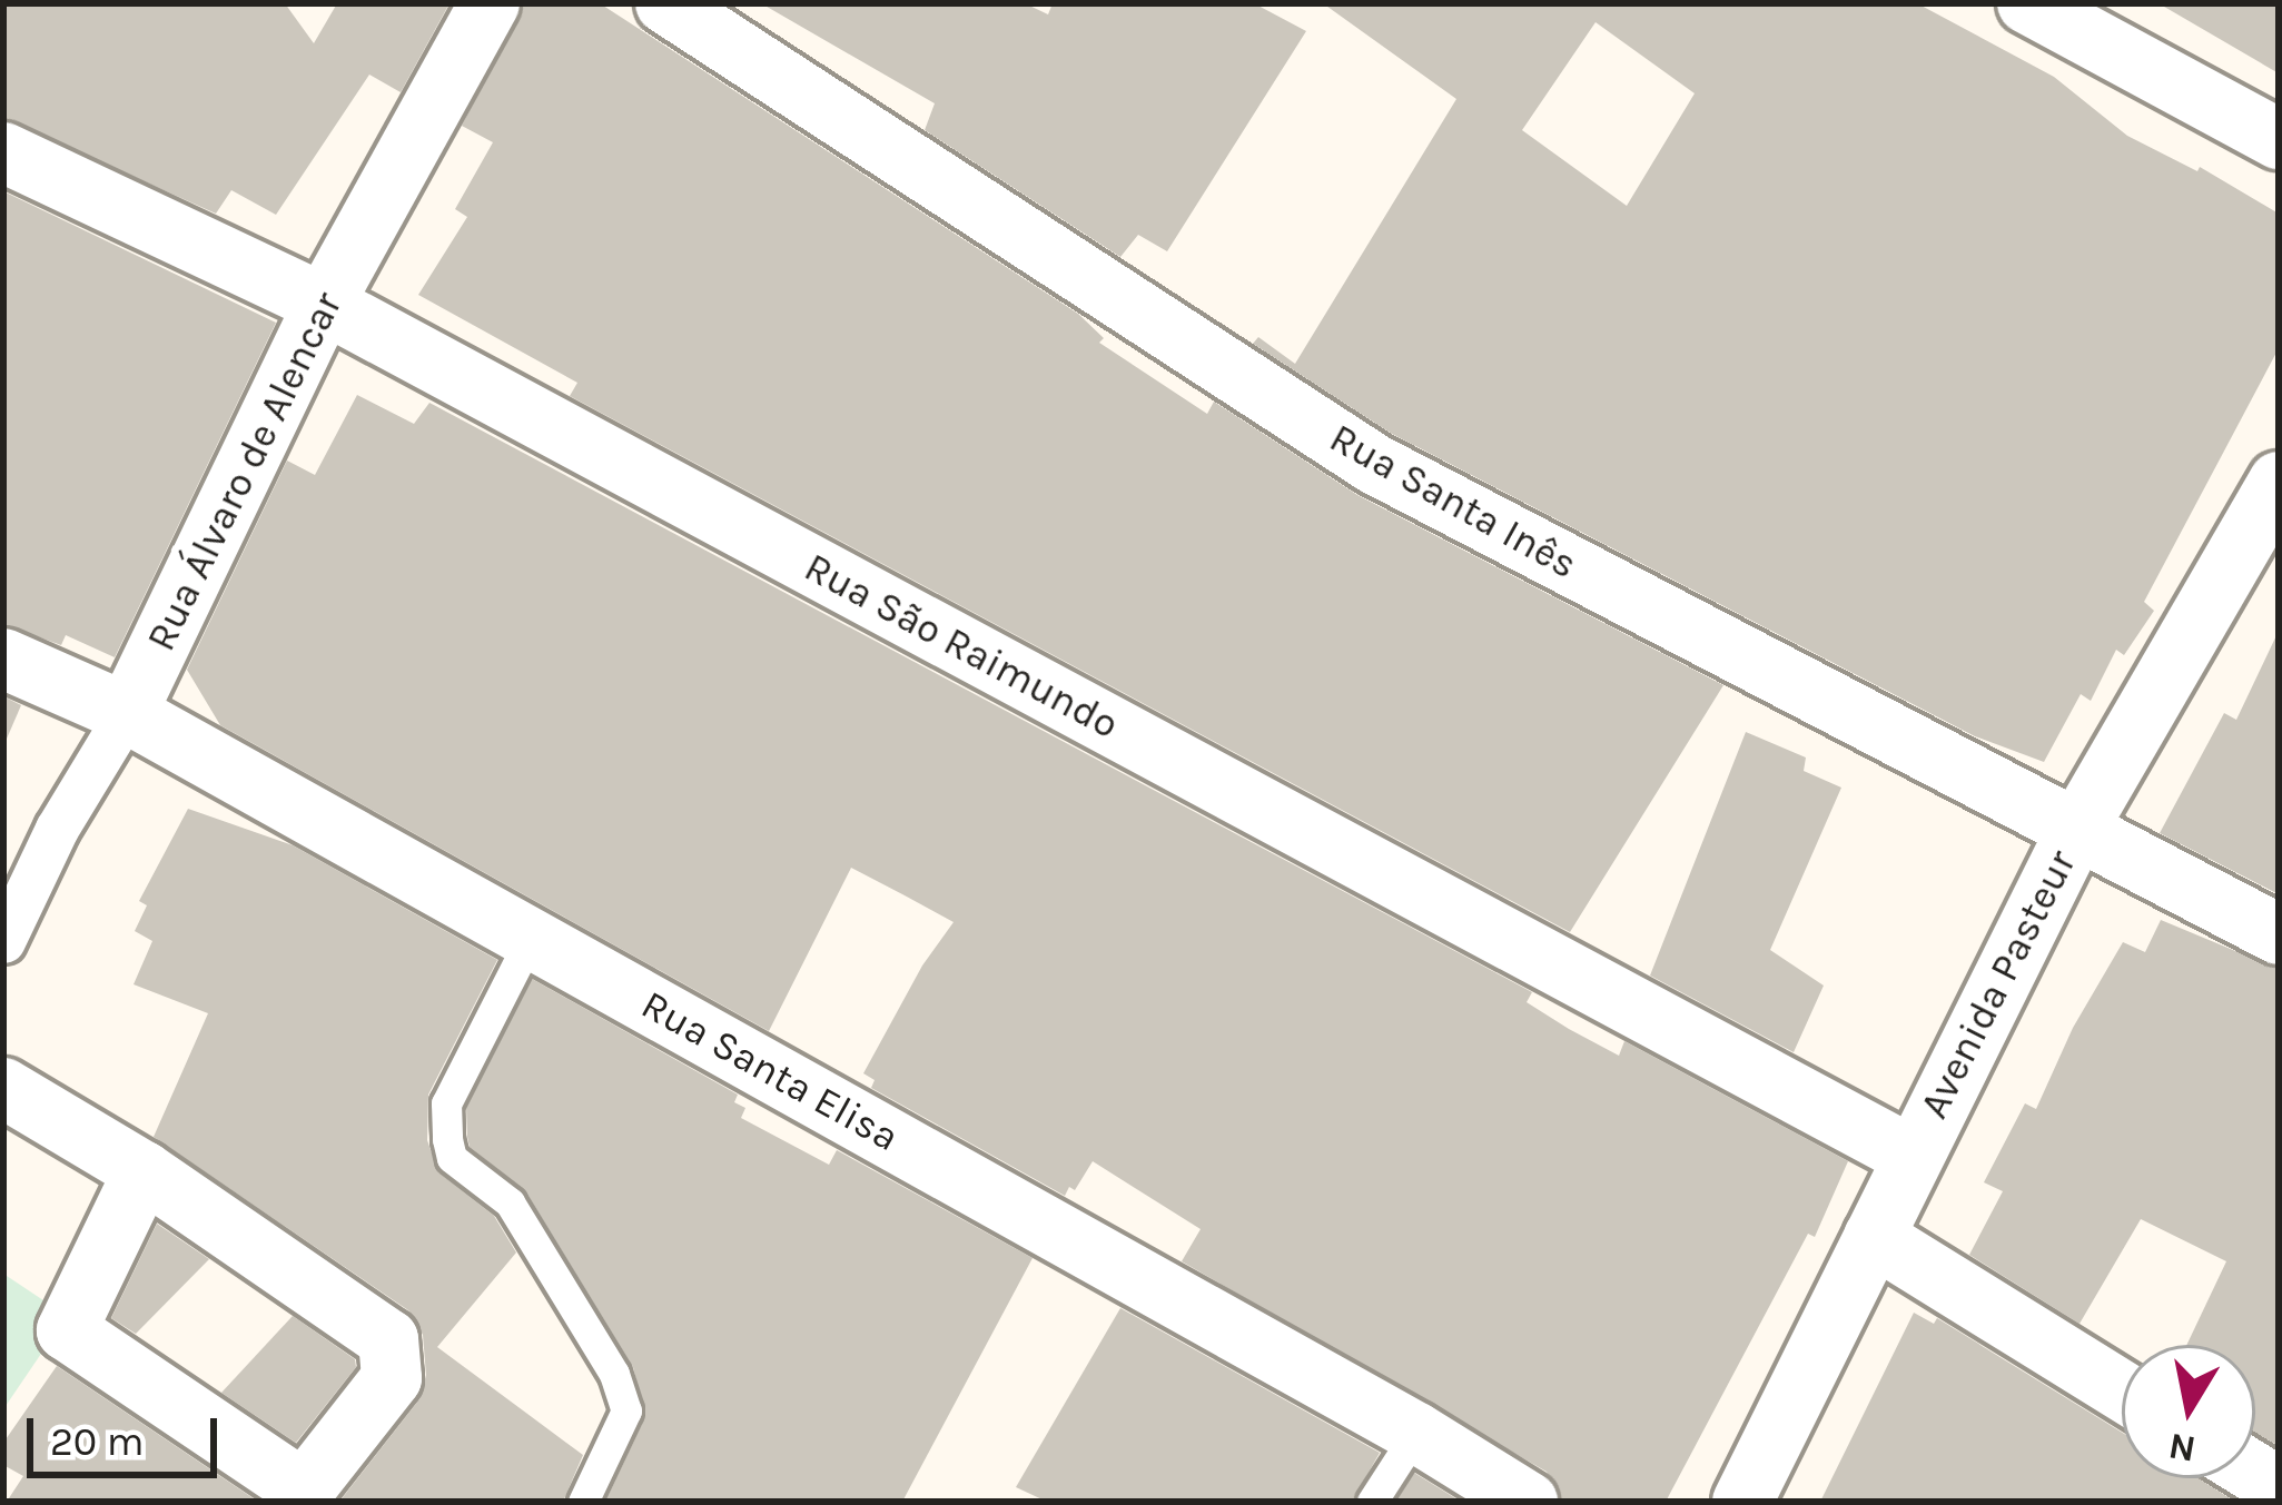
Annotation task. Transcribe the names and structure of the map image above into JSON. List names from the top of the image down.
{
  "streets": {
    "street": [
      "Rua Álvaro de Alencar",
      "Rua Santa Inês",
      "Rua São Raimundo",
      "Avenida Pasteur",
      "Rua Santa Elisa"
    ]
  },
  "crossings": [
    ["Rua Álvaro de Alencar", "Rua São Raimundo"],
    ["Rua Álvaro de Alencar", "Rua Santa Elisa"],
    ["Rua Santa Inês", "Avenida Pasteur"],
    ["Rua São Raimundo", "Avenida Pasteur"]
  ],
  "scale_bar": "20 m",
  "north": "bottom"
}
